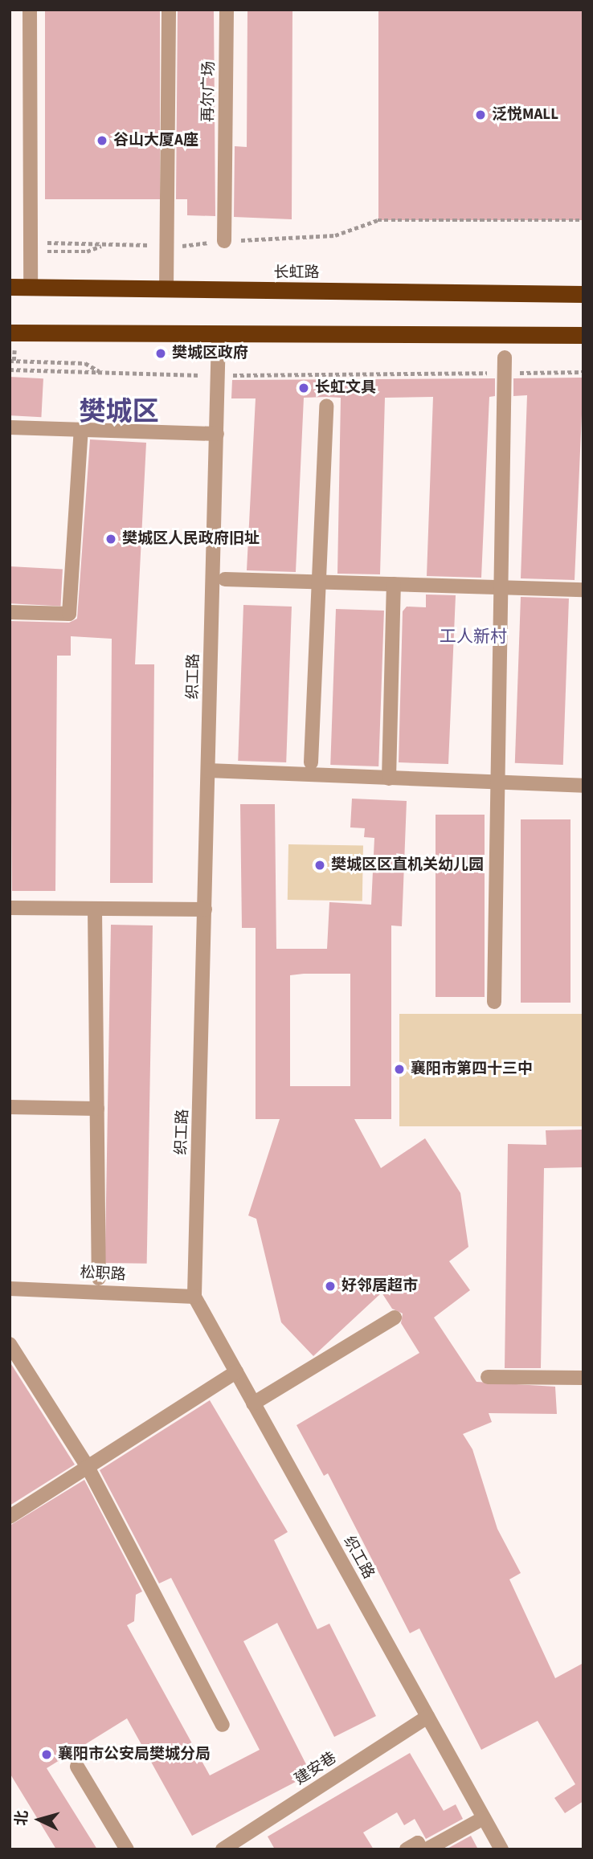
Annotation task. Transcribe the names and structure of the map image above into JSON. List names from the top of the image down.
{
  "streets": {
    "highway": ["长虹路"],
    "street": [
      "再尔广场",
      "织工路",
      "松职路",
      "建安巷"
    ]
  },
  "crossings": [
    ["织工路", "松职路"],
    ["织工路", "建安巷"]
  ],
  "districts": ["樊城区", "工人新村"],
  "places": [
    "泛悦MALL",
    "谷山大厦A座",
    "樊城区政府",
    "长虹文具",
    "樊城区人民政府旧址",
    "樊城区区直机关幼儿园",
    "襄阳市第四十三中",
    "好邻居超市",
    "襄阳市公安局樊城分局"
  ],
  "north": "left"
}
